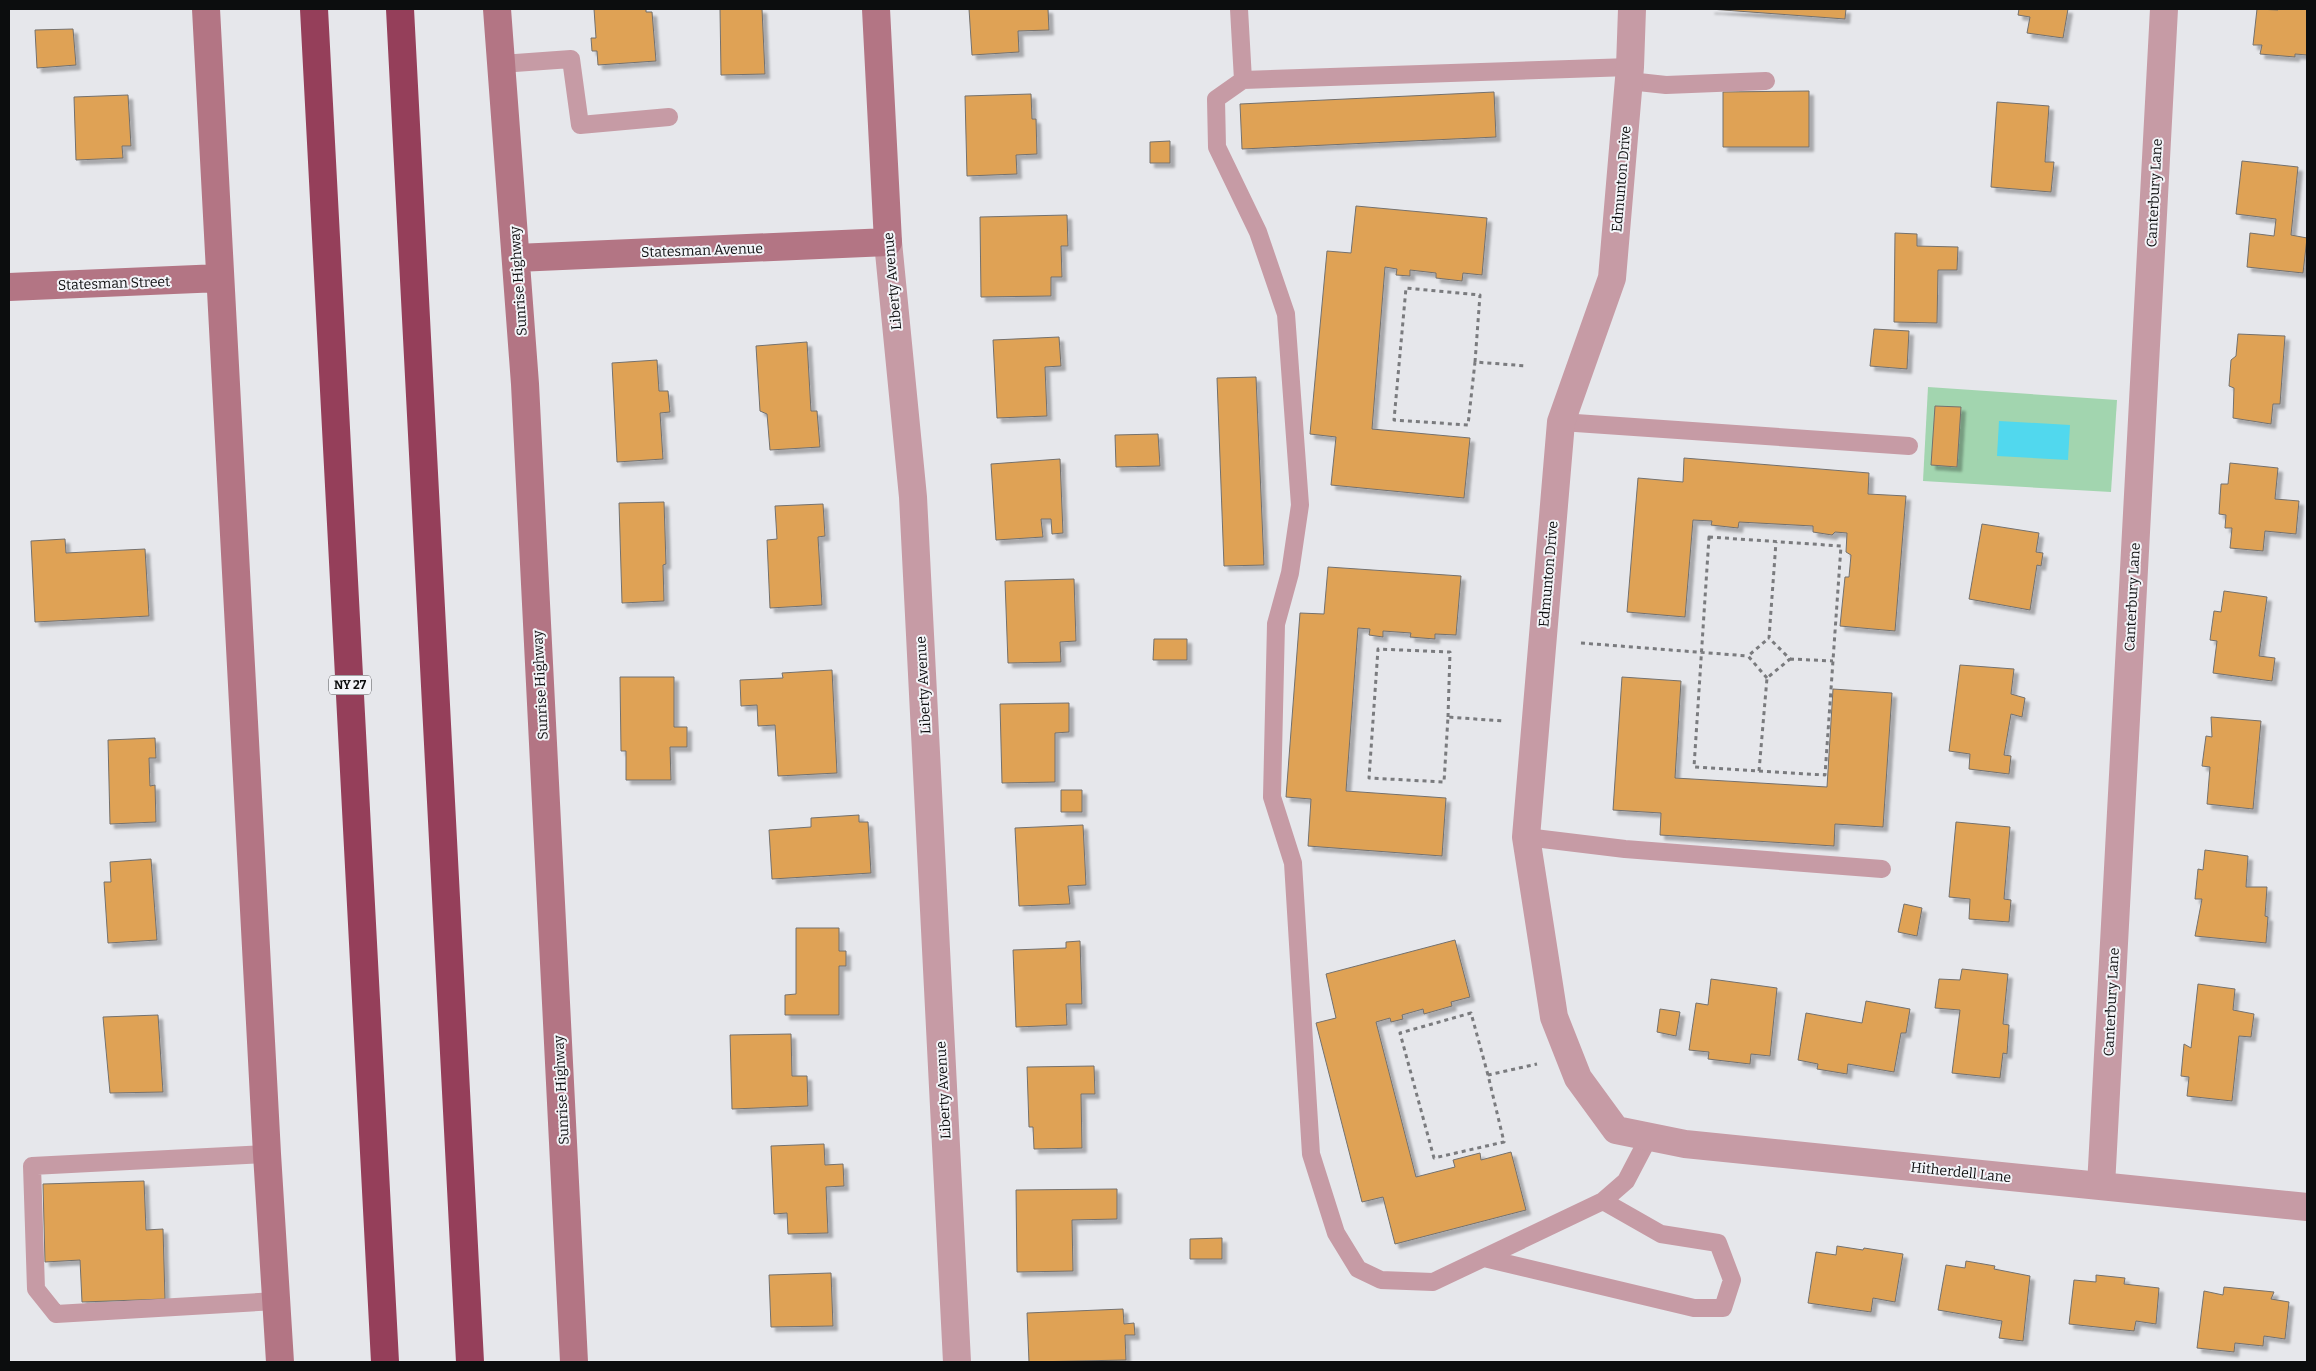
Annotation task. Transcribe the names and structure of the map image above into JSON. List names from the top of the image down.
{
  "streets": {
    "highway": ["NY 27"],
    "main road": [
      "Statesman Avenue",
      "Sunrise Highway",
      "Liberty Avenue",
      "Statesman Street"
    ],
    "street": ["Edmunton Drive", "Canterbury Lane", "Hitherdell Lane"]
  },
  "crossings": [
    ["Edmunton Drive", "Hitherdell Lane"],
    ["Canterbury Lane", "Hitherdell Lane"],
    ["Statesman Avenue", "Sunrise Highway"],
    ["Statesman Avenue", "Liberty Avenue"]
  ]
}
